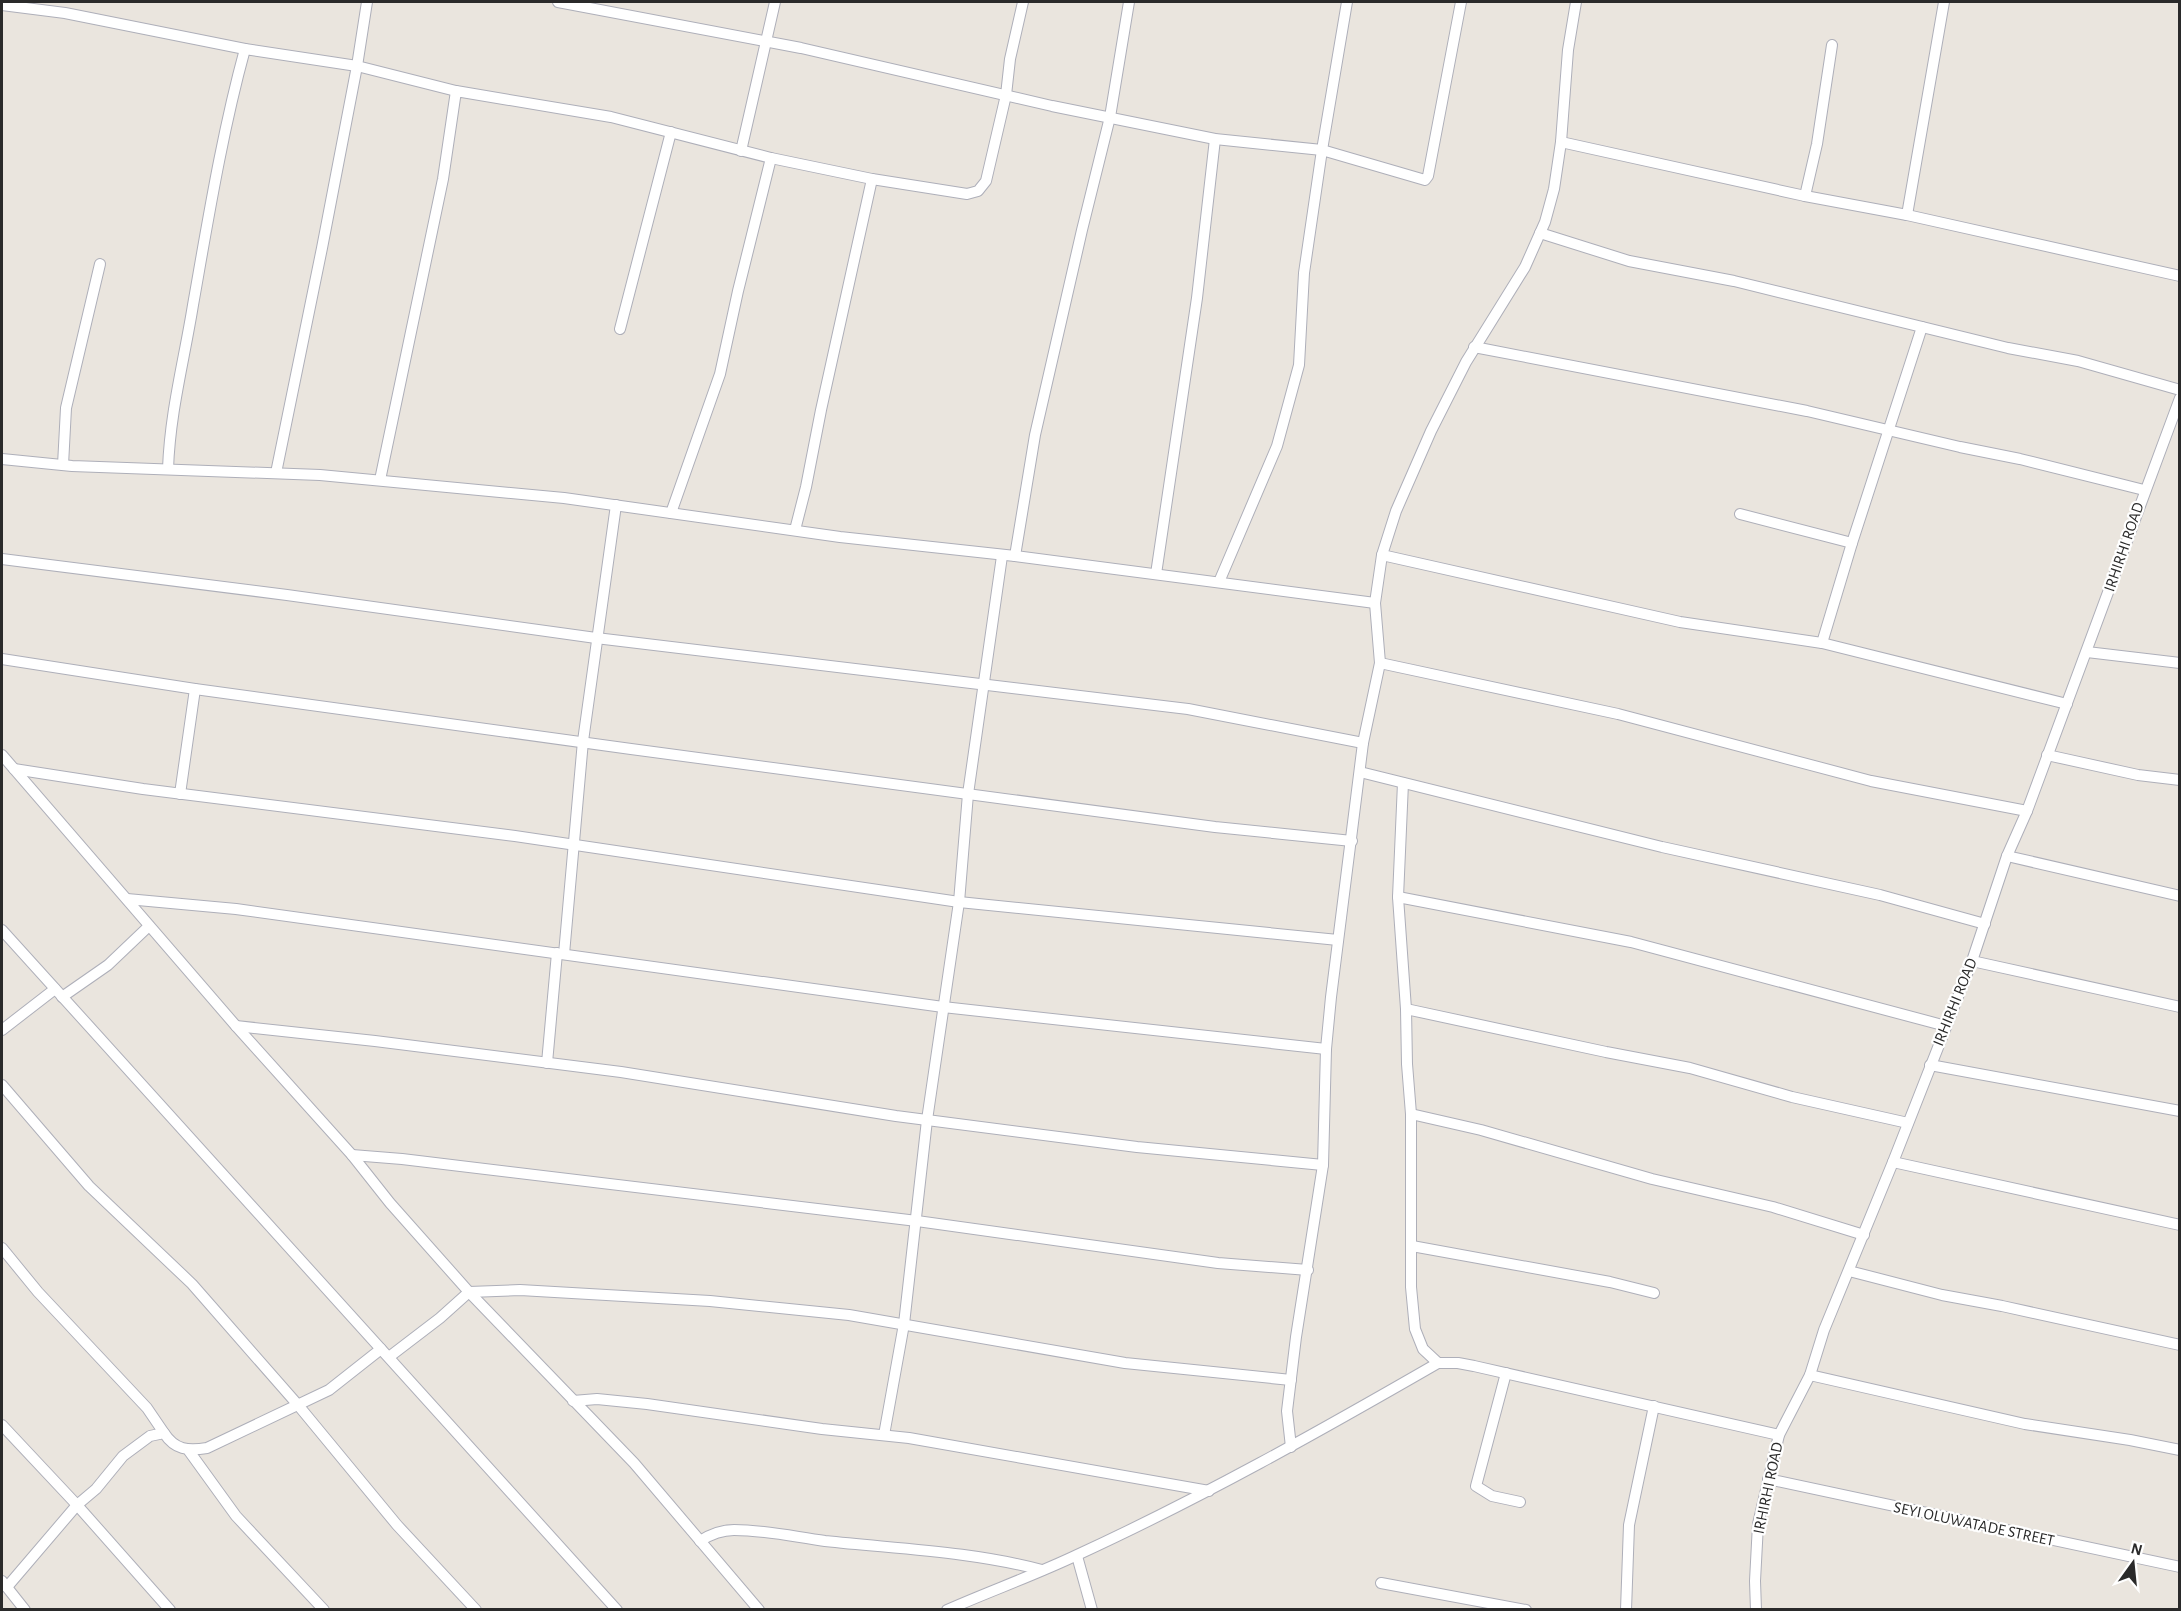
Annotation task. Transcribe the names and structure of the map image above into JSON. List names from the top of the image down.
{
  "streets": {
    "street": ["IRHIRHI ROAD", "SEYI OLUWATADE STREET"]
  },
  "crossings": [
    ["IRHIRHI ROAD", "SEYI OLUWATADE STREET"]
  ],
  "north": "top"
}
